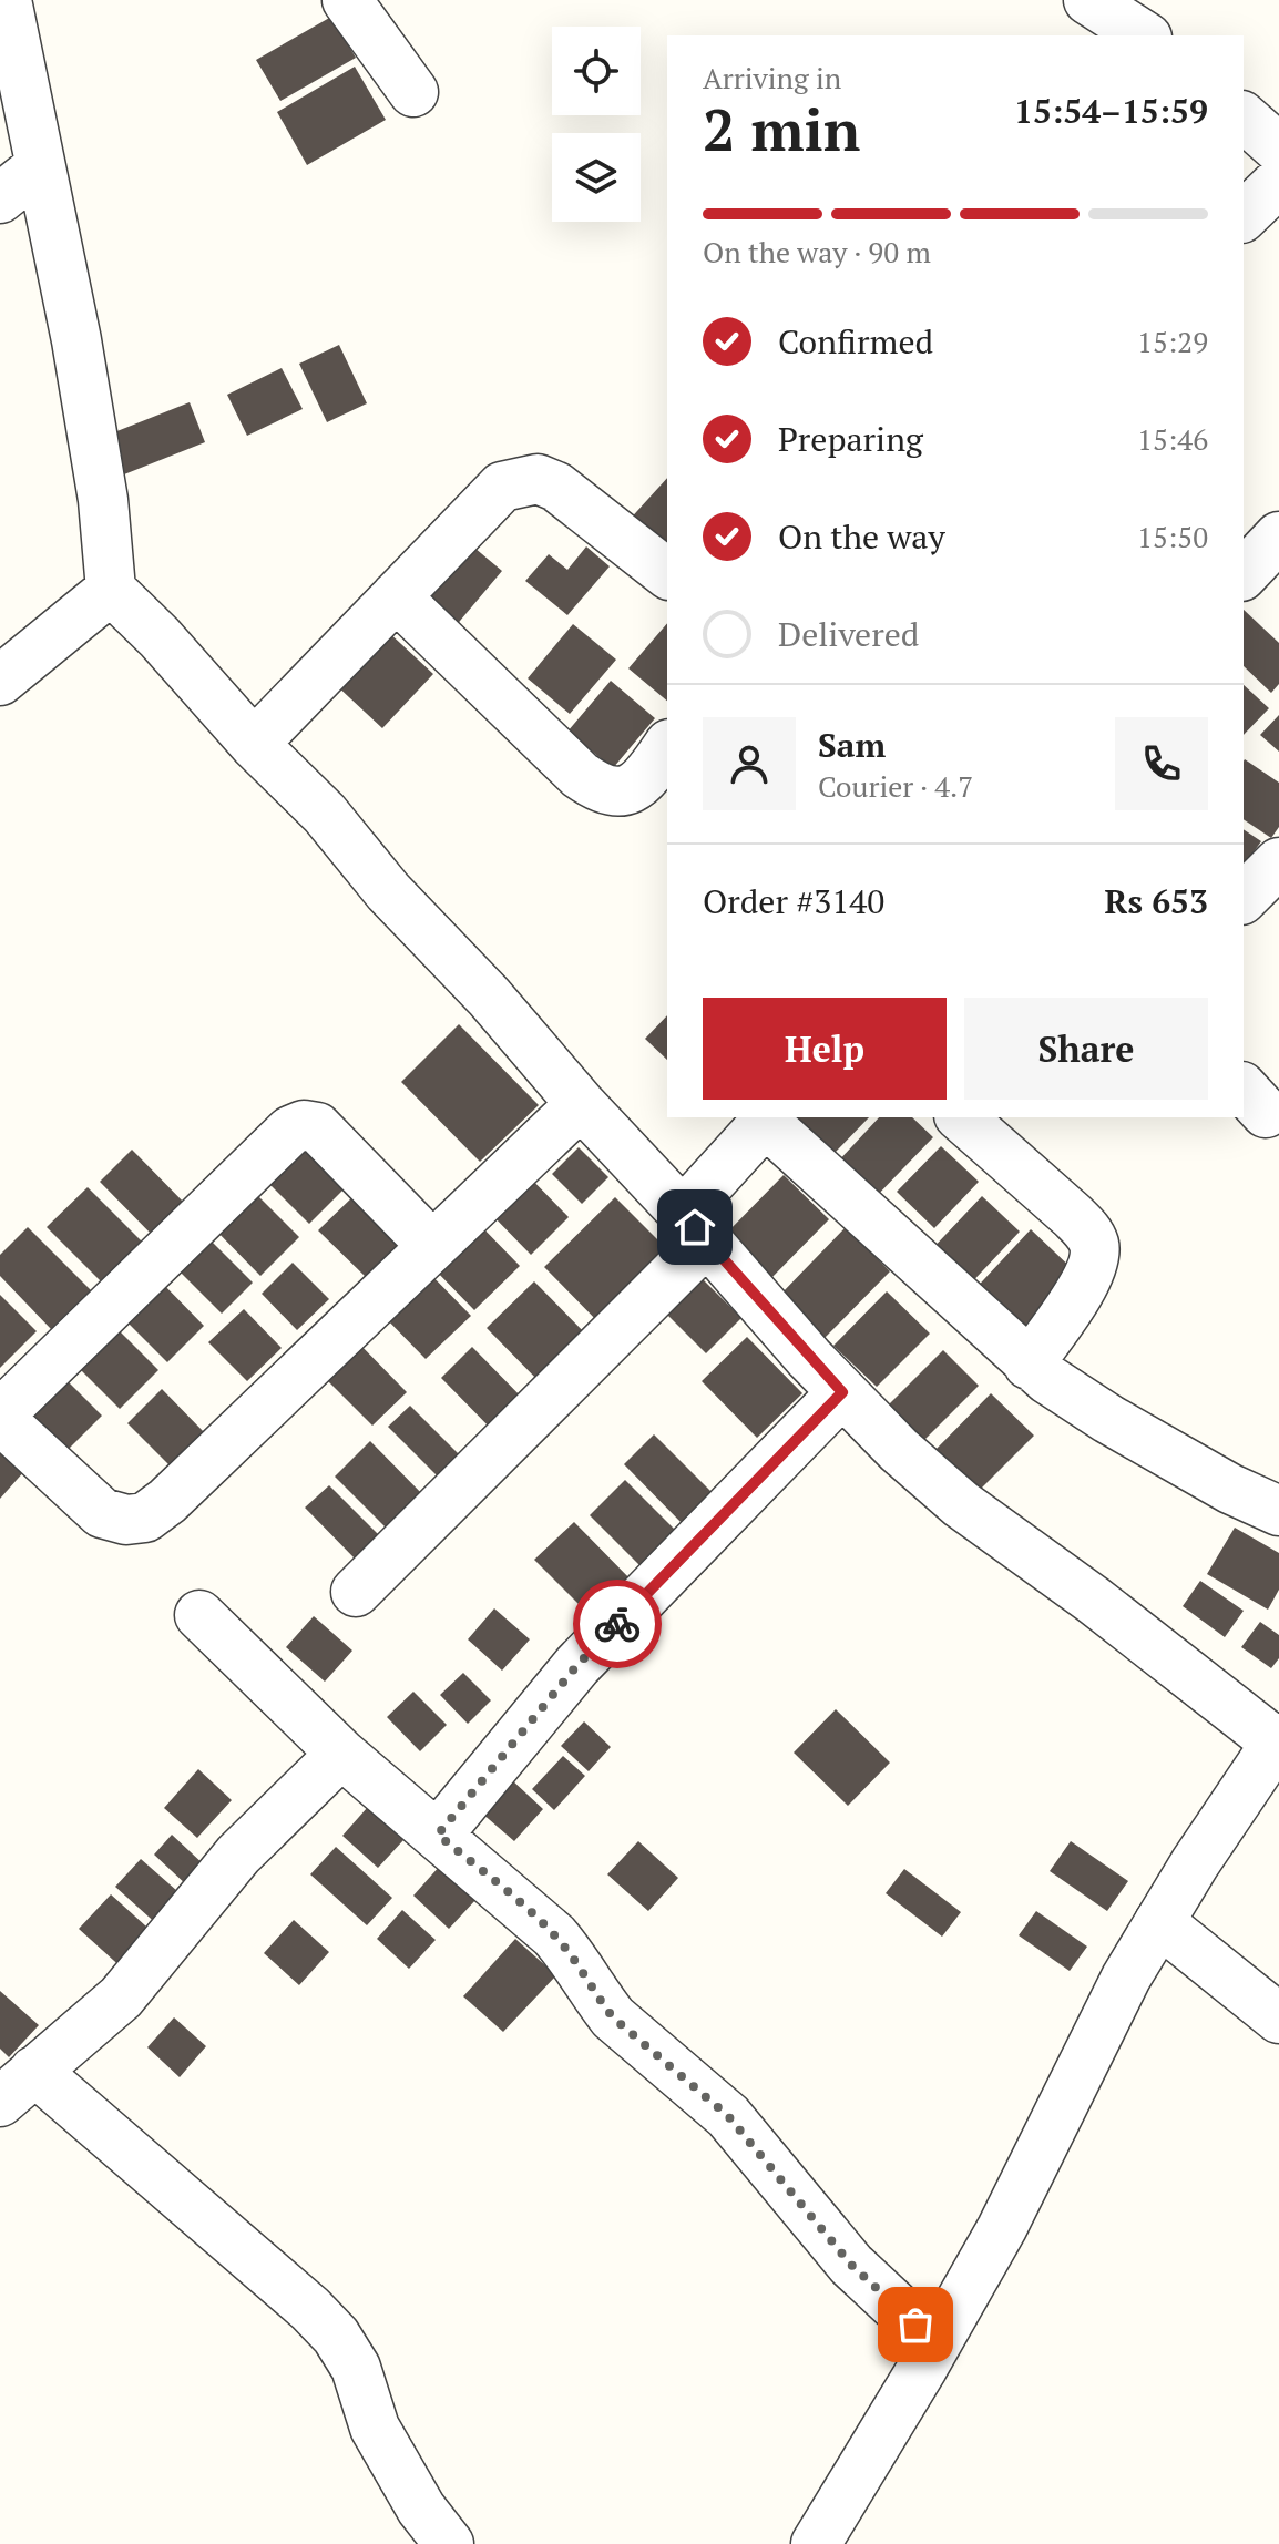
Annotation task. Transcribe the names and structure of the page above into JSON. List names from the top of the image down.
{
  "page": {
    "heading": ["2 min", "Arriving in", "15:54–15:59"],
    "panel": [
      "Sam",
      "Courier · 4.7",
      "Order #3140",
      "Rs 653"
    ],
    "bar": "On the way · 90 m",
    "list": [
      ["Confirmed", "15:29"],
      ["Preparing", "15:46"],
      ["On the way", "15:50"],
      "Delivered"
    ],
    "buttons": ["Help", "Share"]
  }
}
